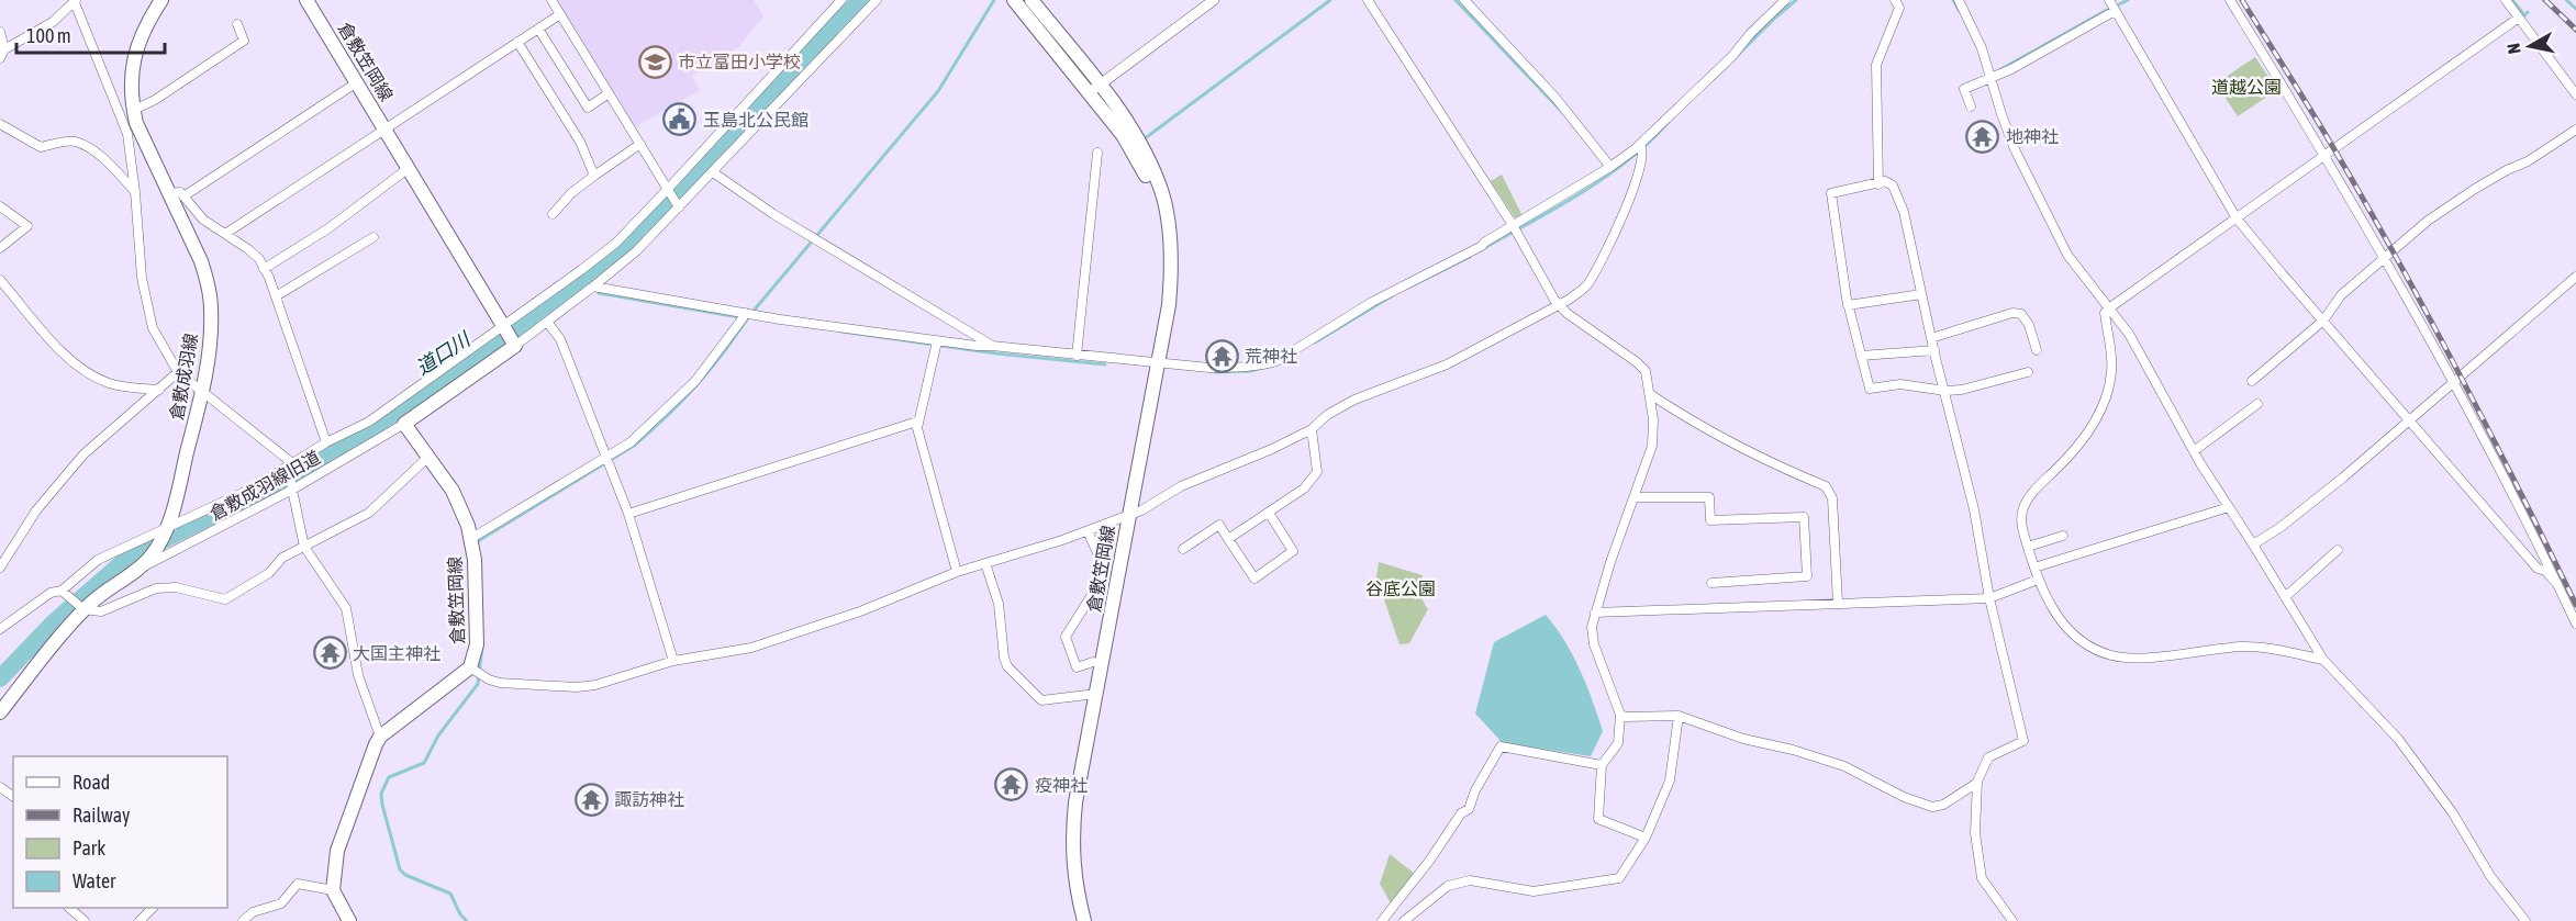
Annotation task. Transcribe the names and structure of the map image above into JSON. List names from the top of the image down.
{
  "streets": {
    "main road": ["倉敷笠岡線", "倉敷成羽線"],
    "street": ["倉敷成羽線旧道"]
  },
  "crossings": [
    ["倉敷笠岡線", "倉敷成羽線旧道"],
    ["倉敷成羽線", "倉敷成羽線旧道"]
  ],
  "water": ["道口川"],
  "parks": ["道越公園", "谷底公園"],
  "places": {
    "school or university": ["市立富田小学校"],
    "public building": ["玉島北公民館"],
    "temple": [
      "地神社",
      "荒神社",
      "大国主神社",
      "疫神社",
      "諏訪神社"
    ]
  },
  "legend": [
    "Road",
    "Railway",
    "Park",
    "Water"
  ],
  "scale_bar": "100 m",
  "north": "left"
}
